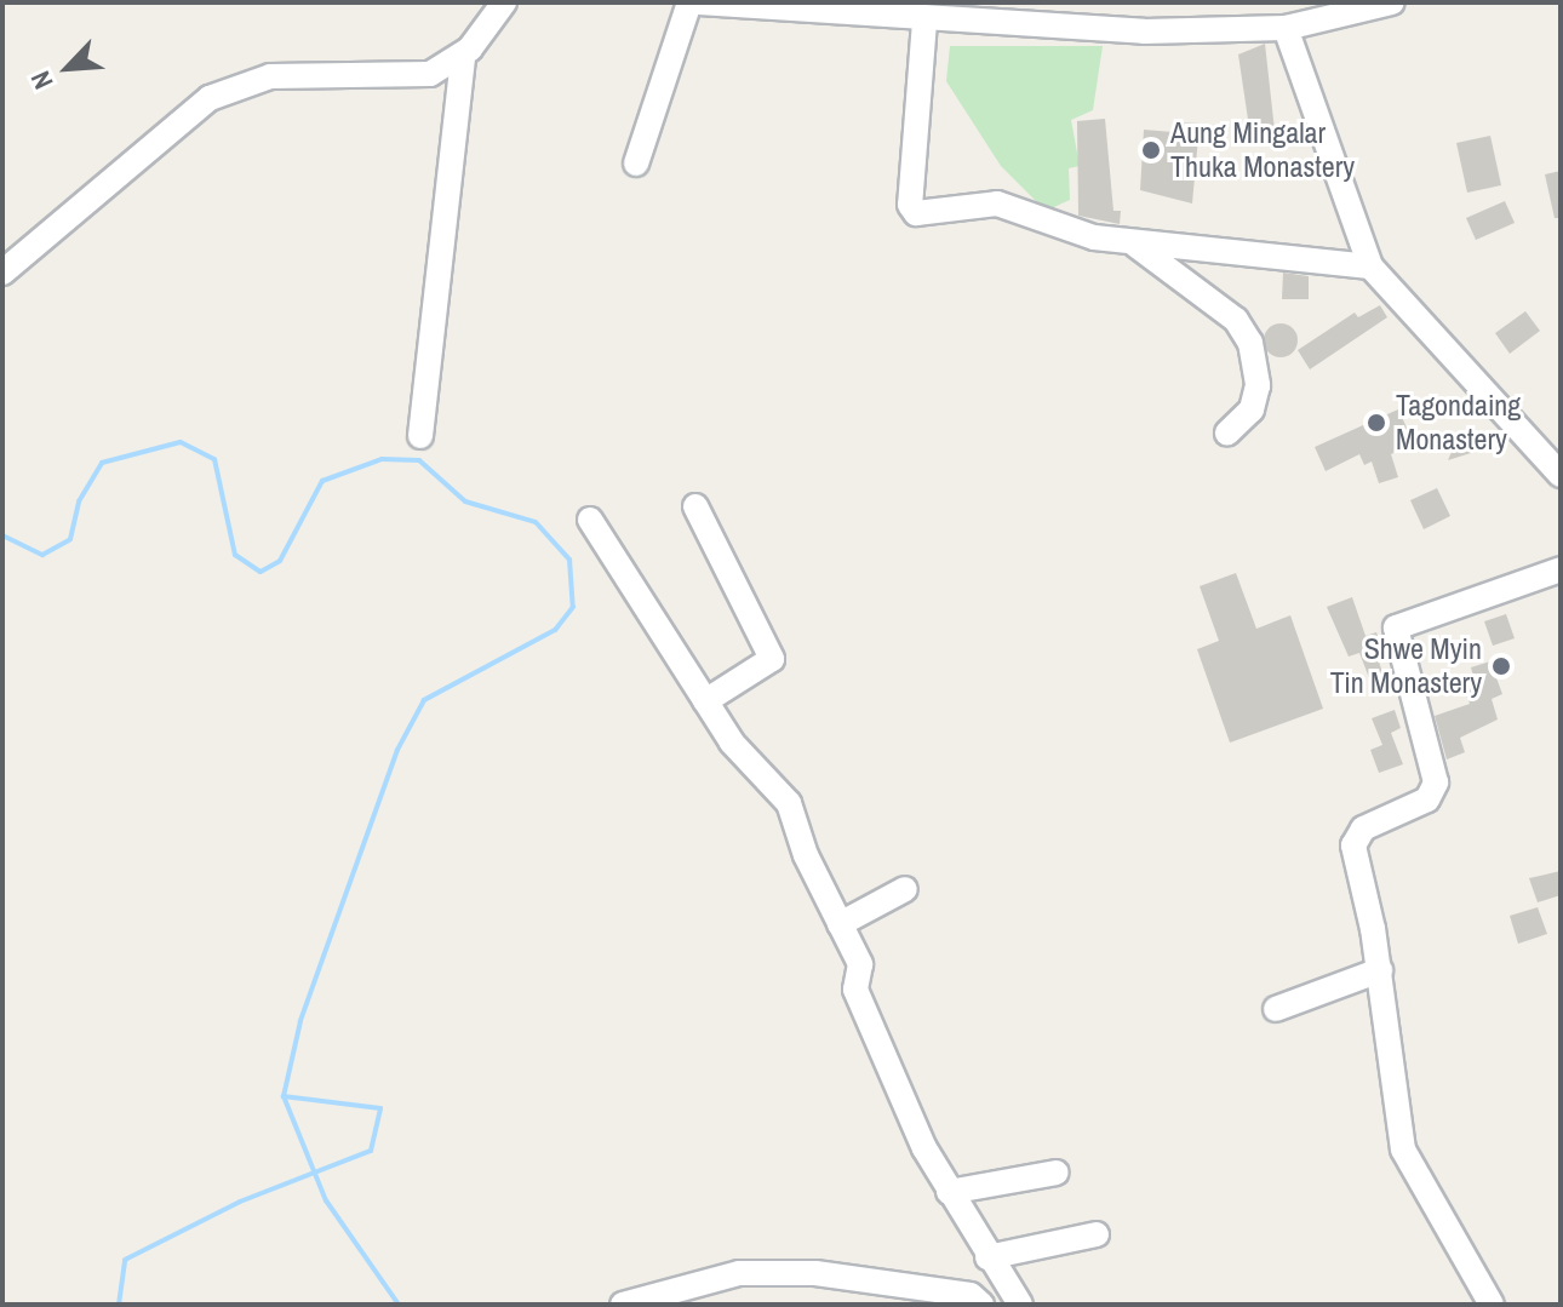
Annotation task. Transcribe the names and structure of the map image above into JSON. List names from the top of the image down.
{
  "places": ["Aung Mingalar Thuka Monastery", "Tagondaing Monastery", "Shwe Myin Tin Monastery"],
  "north": "bottom left"
}
